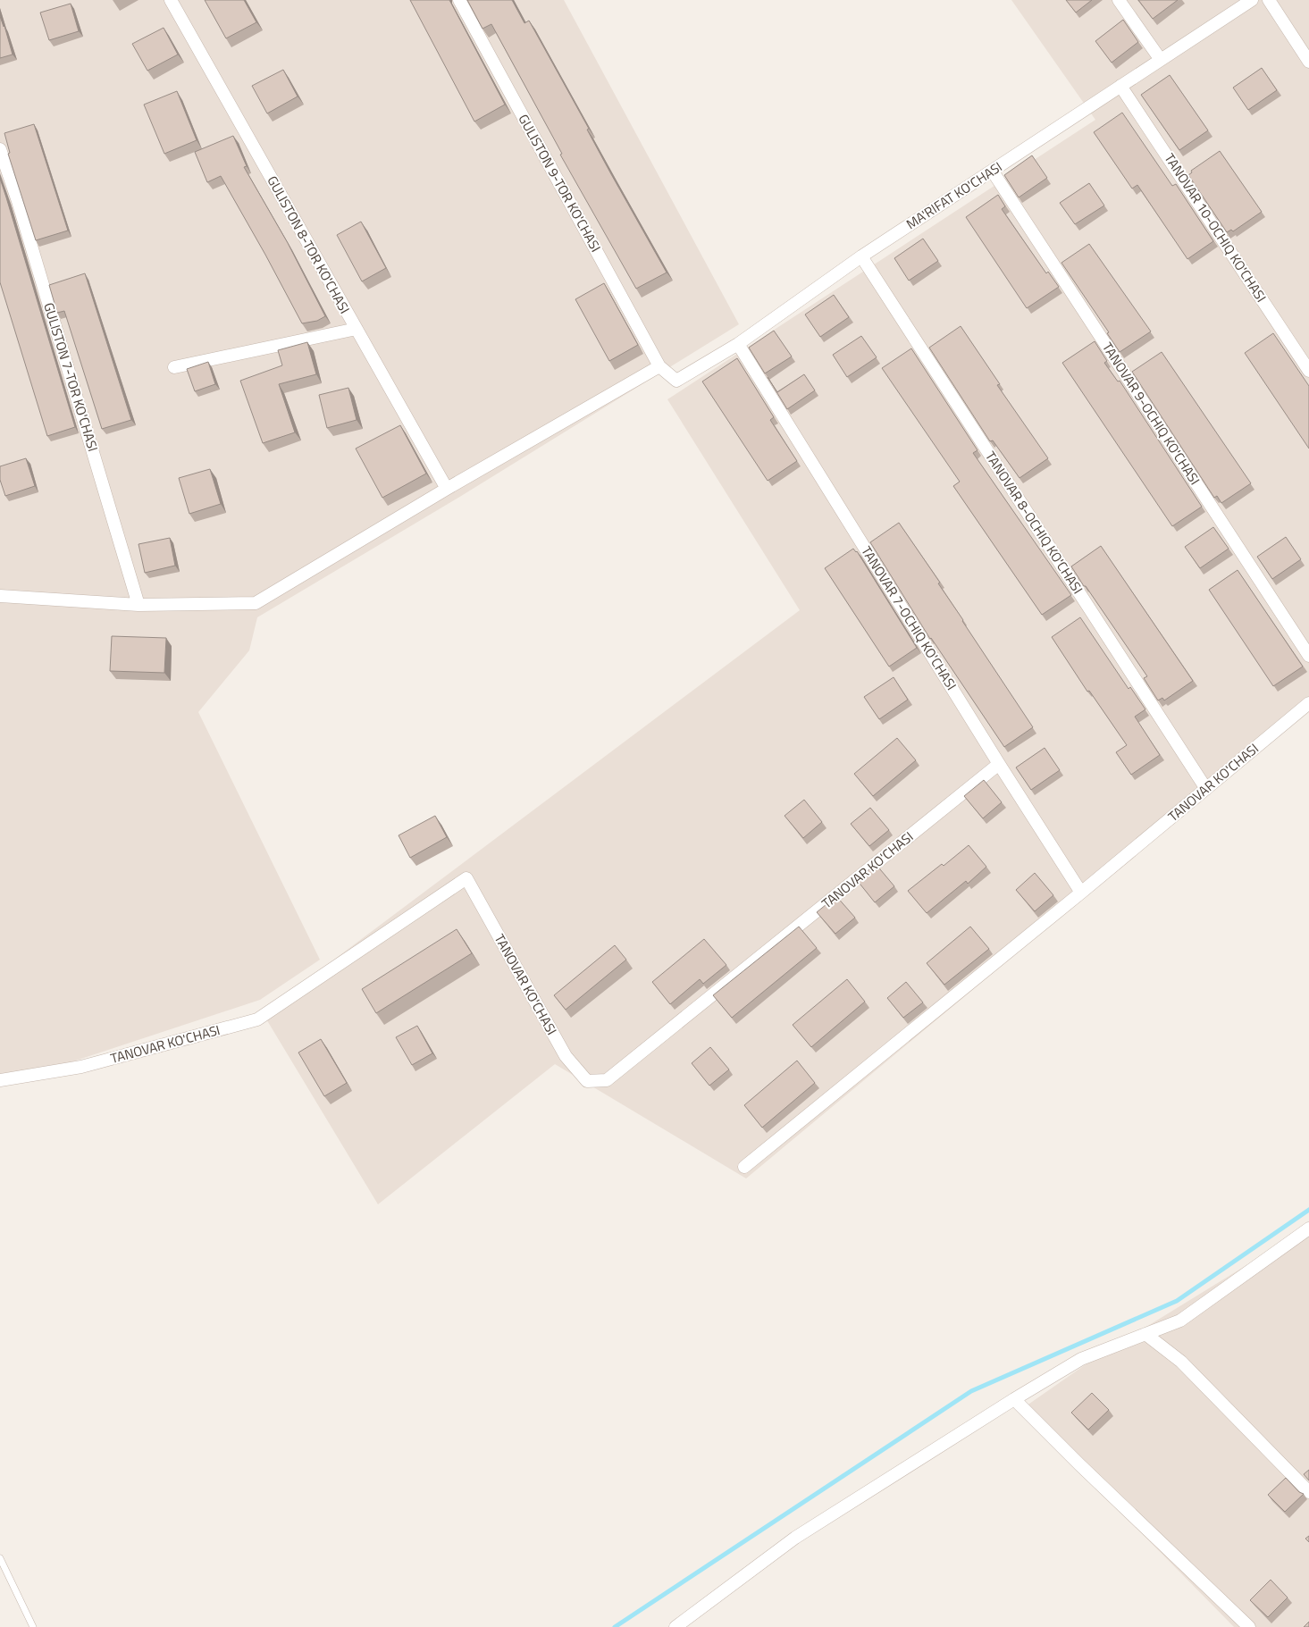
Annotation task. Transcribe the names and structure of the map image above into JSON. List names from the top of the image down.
{
  "streets": {
    "street": [
      "GULISTON 9-TOR KO'CHASI",
      "MA'RIFAT KO'CHASI",
      "TANOVAR 10-OCHIQ KO'CHASI",
      "GULISTON 8-TOR KO'CHASI",
      "GULISTON 7-TOR KO'CHASI",
      "TANOVAR 9-OCHIQ KO'CHASI",
      "TANOVAR 8-OCHIQ KO'CHASI",
      "TANOVAR 7-OCHIQ KO'CHASI",
      "TANOVAR KO'CHASI"
    ]
  },
  "crossings": [
    ["GULISTON 9-TOR KO'CHASI", "MA'RIFAT KO'CHASI"],
    ["MA'RIFAT KO'CHASI", "TANOVAR 10-OCHIQ KO'CHASI"],
    ["MA'RIFAT KO'CHASI", "TANOVAR 9-OCHIQ KO'CHASI"],
    ["MA'RIFAT KO'CHASI", "TANOVAR 8-OCHIQ KO'CHASI"],
    ["MA'RIFAT KO'CHASI", "TANOVAR 7-OCHIQ KO'CHASI"],
    ["TANOVAR 8-OCHIQ KO'CHASI", "TANOVAR KO'CHASI"],
    ["TANOVAR 7-OCHIQ KO'CHASI", "TANOVAR KO'CHASI"]
  ]
}
